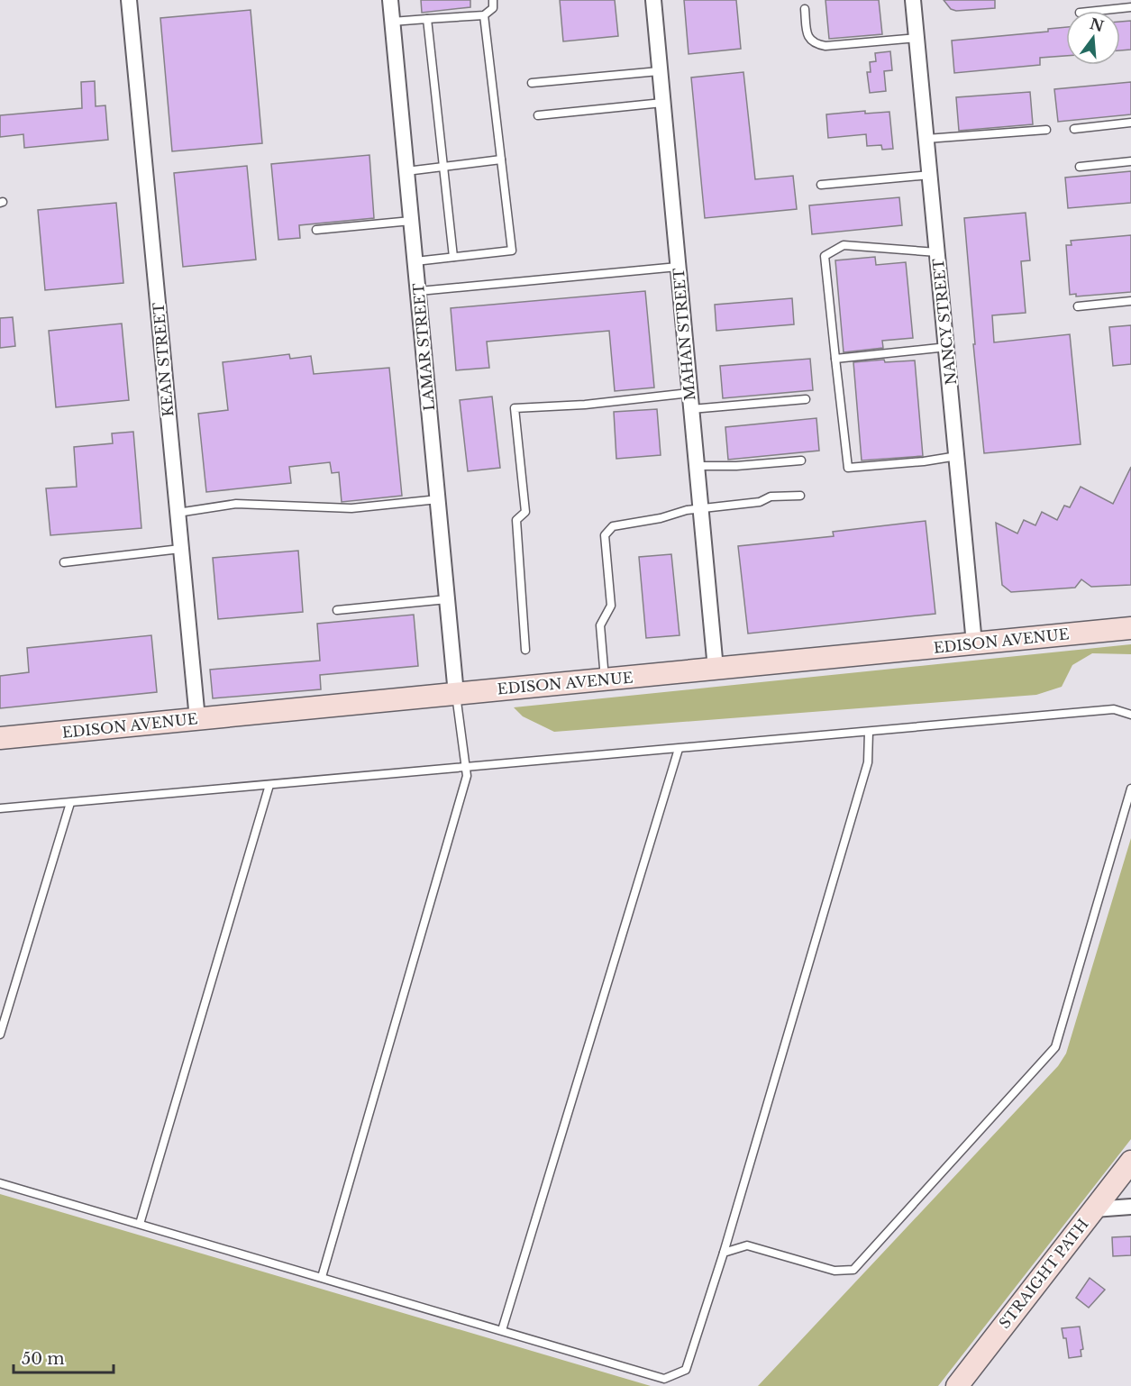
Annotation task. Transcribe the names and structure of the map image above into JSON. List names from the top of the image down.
{
  "streets": {
    "street": [
      "NANCY STREET",
      "MAHAN STREET",
      "LAMAR STREET",
      "KEAN STREET",
      "EDISON AVENUE",
      "STRAIGHT PATH"
    ]
  },
  "crossings": [
    ["NANCY STREET", "EDISON AVENUE"],
    ["MAHAN STREET", "EDISON AVENUE"],
    ["LAMAR STREET", "EDISON AVENUE"],
    ["KEAN STREET", "EDISON AVENUE"]
  ],
  "scale_bar": "50 m",
  "north": "top"
}
